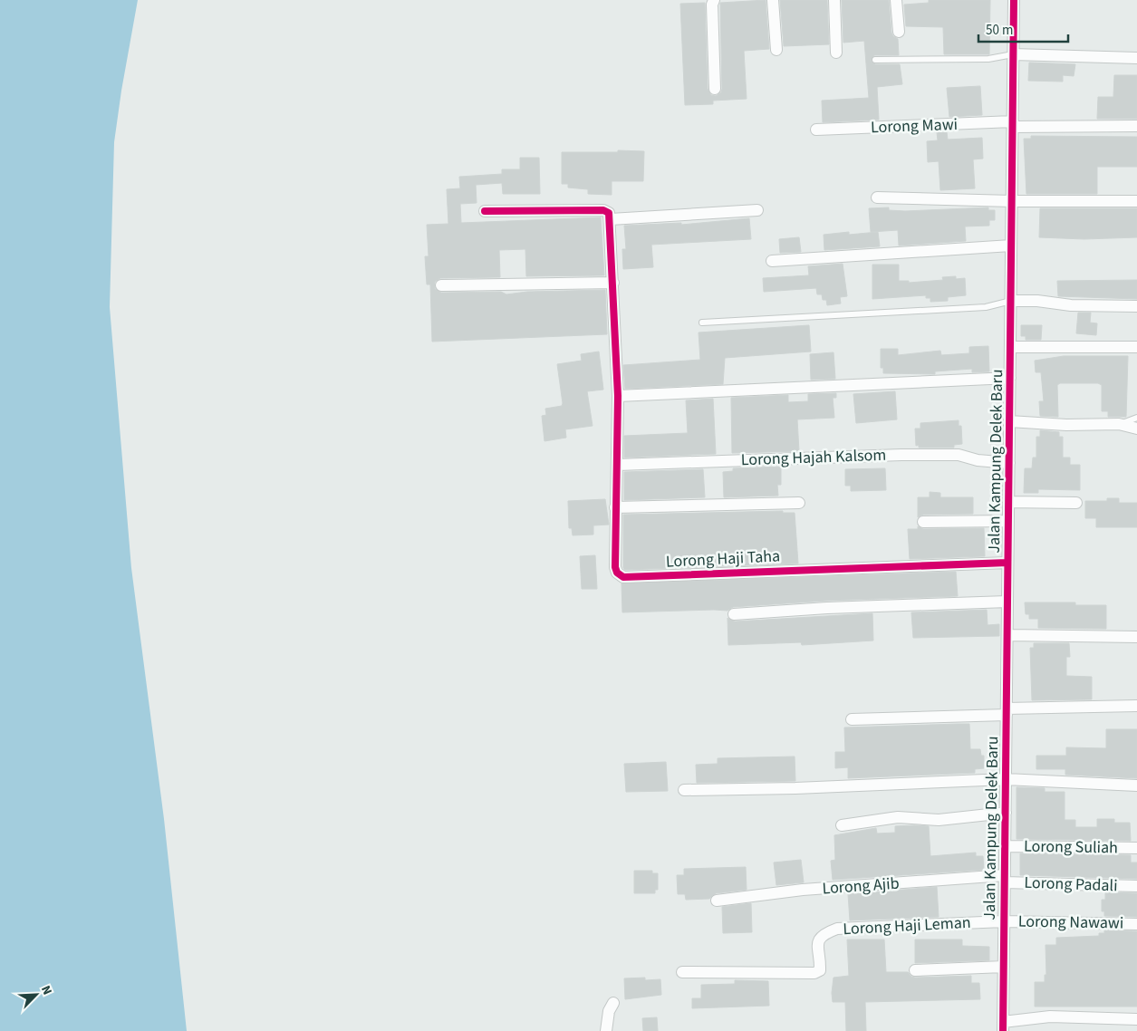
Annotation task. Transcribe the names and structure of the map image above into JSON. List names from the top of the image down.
{
  "streets": {
    "street": [
      "Lorong Mawi",
      "Lorong Hajah Kalsom",
      "Jalan Kampung Delek Baru",
      "Lorong Haji Taha",
      "Lorong Suliah",
      "Lorong Padali",
      "Lorong Ajib",
      "Lorong Nawawi",
      "Lorong Haji Leman"
    ]
  },
  "crossings": [
    ["Lorong Mawi", "Jalan Kampung Delek Baru"],
    ["Lorong Hajah Kalsom", "Jalan Kampung Delek Baru"],
    ["Lorong Hajah Kalsom", "Lorong Haji Taha"],
    ["Jalan Kampung Delek Baru", "Lorong Haji Taha"],
    ["Jalan Kampung Delek Baru", "Lorong Suliah"],
    ["Jalan Kampung Delek Baru", "Lorong Padali"],
    ["Jalan Kampung Delek Baru", "Lorong Ajib"],
    ["Jalan Kampung Delek Baru", "Lorong Nawawi"],
    ["Jalan Kampung Delek Baru", "Lorong Haji Leman"],
    ["Lorong Padali", "Lorong Ajib"],
    ["Lorong Nawawi", "Lorong Haji Leman"]
  ],
  "scale_bar": "50 m",
  "north": "top right"
}
